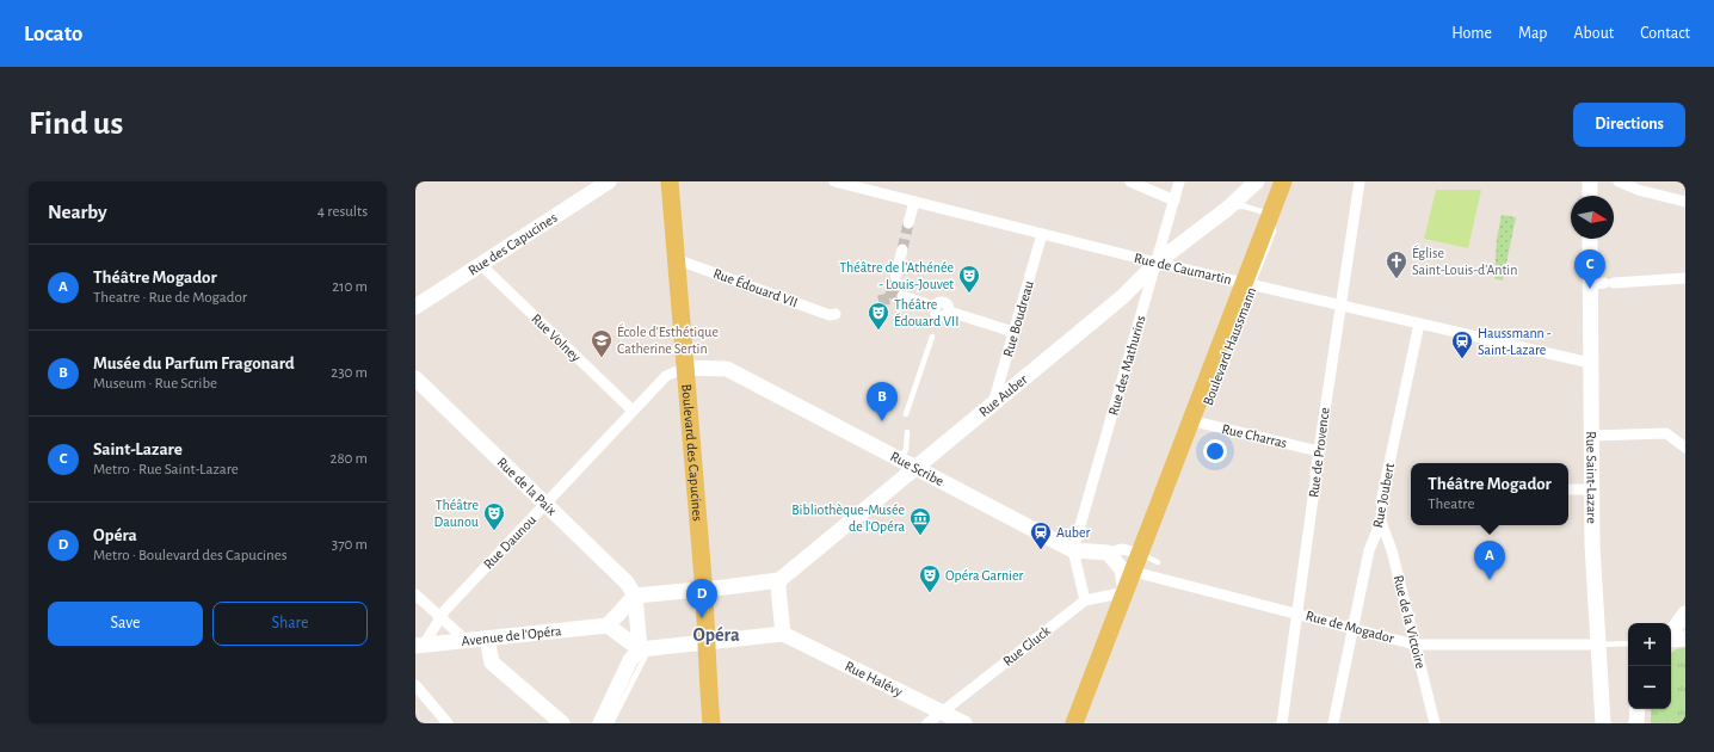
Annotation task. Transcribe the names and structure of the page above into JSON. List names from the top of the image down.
{
  "streets": {
    "main road": [
      "Rue des Capucines",
      "Boulevard Haussmann",
      "Rue Auber",
      "Boulevard des Capucines",
      "Rue Scribe",
      "Rue Saint-Lazare",
      "Rue de la Paix",
      "Avenue de l'Opéra",
      "Rue Halévy"
    ],
    "street": [
      "Rue de Caumartin",
      "Rue Édouard VII",
      "Rue Boudreau",
      "Rue Volney",
      "Rue des Mathurins",
      "Rue Charras",
      "Rue de Provence",
      "Rue Joubert",
      "Rue Daunou",
      "Rue de la Victoire",
      "Rue de Mogador",
      "Rue Gluck"
    ]
  },
  "crossings": [
    ["Rue des Capucines", "Rue Volney"],
    ["Rue de Caumartin", "Rue Boudreau"],
    ["Rue de Caumartin", "Boulevard Haussmann"],
    ["Rue de Caumartin", "Rue des Mathurins"],
    ["Rue de Caumartin", "Rue Auber"],
    ["Rue de Caumartin", "Rue de Provence"],
    ["Rue de Caumartin", "Rue Saint-Lazare"],
    ["Rue de Caumartin", "Rue Joubert"],
    ["Rue Édouard VII", "Boulevard des Capucines"],
    ["Rue Boudreau", "Rue Auber"],
    ["Rue Volney", "Rue Daunou"],
    ["Boulevard Haussmann", "Rue Charras"],
    ["Boulevard Haussmann", "Rue de Mogador"],
    ["Rue des Mathurins", "Rue Auber"],
    ["Rue des Mathurins", "Rue Scribe"],
    ["Rue Auber", "Rue Scribe"],
    ["Rue Charras", "Rue de Provence"],
    ["Boulevard des Capucines", "Rue Scribe"],
    ["Boulevard des Capucines", "Rue Daunou"],
    ["Rue de Provence", "Rue de Mogador"],
    ["Rue Scribe", "Rue Daunou"],
    ["Rue Saint-Lazare", "Rue de Mogador"],
    ["Rue de la Paix", "Rue Daunou"],
    ["Rue Joubert", "Rue de la Victoire"],
    ["Rue Joubert", "Rue de Mogador"],
    ["Rue Daunou", "Avenue de l'Opéra"],
    ["Rue de la Victoire", "Rue de Mogador"],
    ["Rue Gluck", "Rue Halévy"]
  ],
  "districts": ["Opéra"],
  "places": {
    "church": ["Église Saint-Louis-d'Antin"],
    "theatre": [
      "Théâtre de l'Athénée - Louis-Jouvet",
      "Théâtre Édouard VII",
      "Théâtre Daunou",
      "Opéra Garnier"
    ],
    "school or university": ["École d'Esthétique Catherine Sertin"],
    "station": ["Haussmann - Saint-Lazare", "Auber"],
    "museum": ["Bibliothèque-Musée de l'Opéra"]
  },
  "north": "right",
  "page": {
    "header": "Locato",
    "nav": [
      "Home",
      "Map",
      "About",
      "Contact"
    ],
    "buttons": [
      "Directions",
      ["Save", "Share"]
    ],
    "title": "Find us",
    "heading": ["Nearby", "4 results"],
    "list": [
      {
        "mark": "A",
        "name": "Théâtre Mogador",
        "note": "Theatre · Rue de Mogador",
        "value": "210 m"
      },
      {
        "mark": "B",
        "name": "Musée du Parfum Fragonard",
        "note": "Museum · Rue Scribe",
        "value": "230 m"
      },
      {
        "mark": "C",
        "name": "Saint-Lazare",
        "note": "Metro · Rue Saint-Lazare",
        "value": "280 m"
      },
      {
        "mark": "D",
        "name": "Opéra",
        "note": "Metro · Boulevard des Capucines",
        "value": "370 m"
      }
    ],
    "pins": [
      "C",
      "B",
      "A",
      "D"
    ],
    "popup": ["Théâtre Mogador", "Theatre"],
    "map_buttons": ["+", "−"]
  }
}
